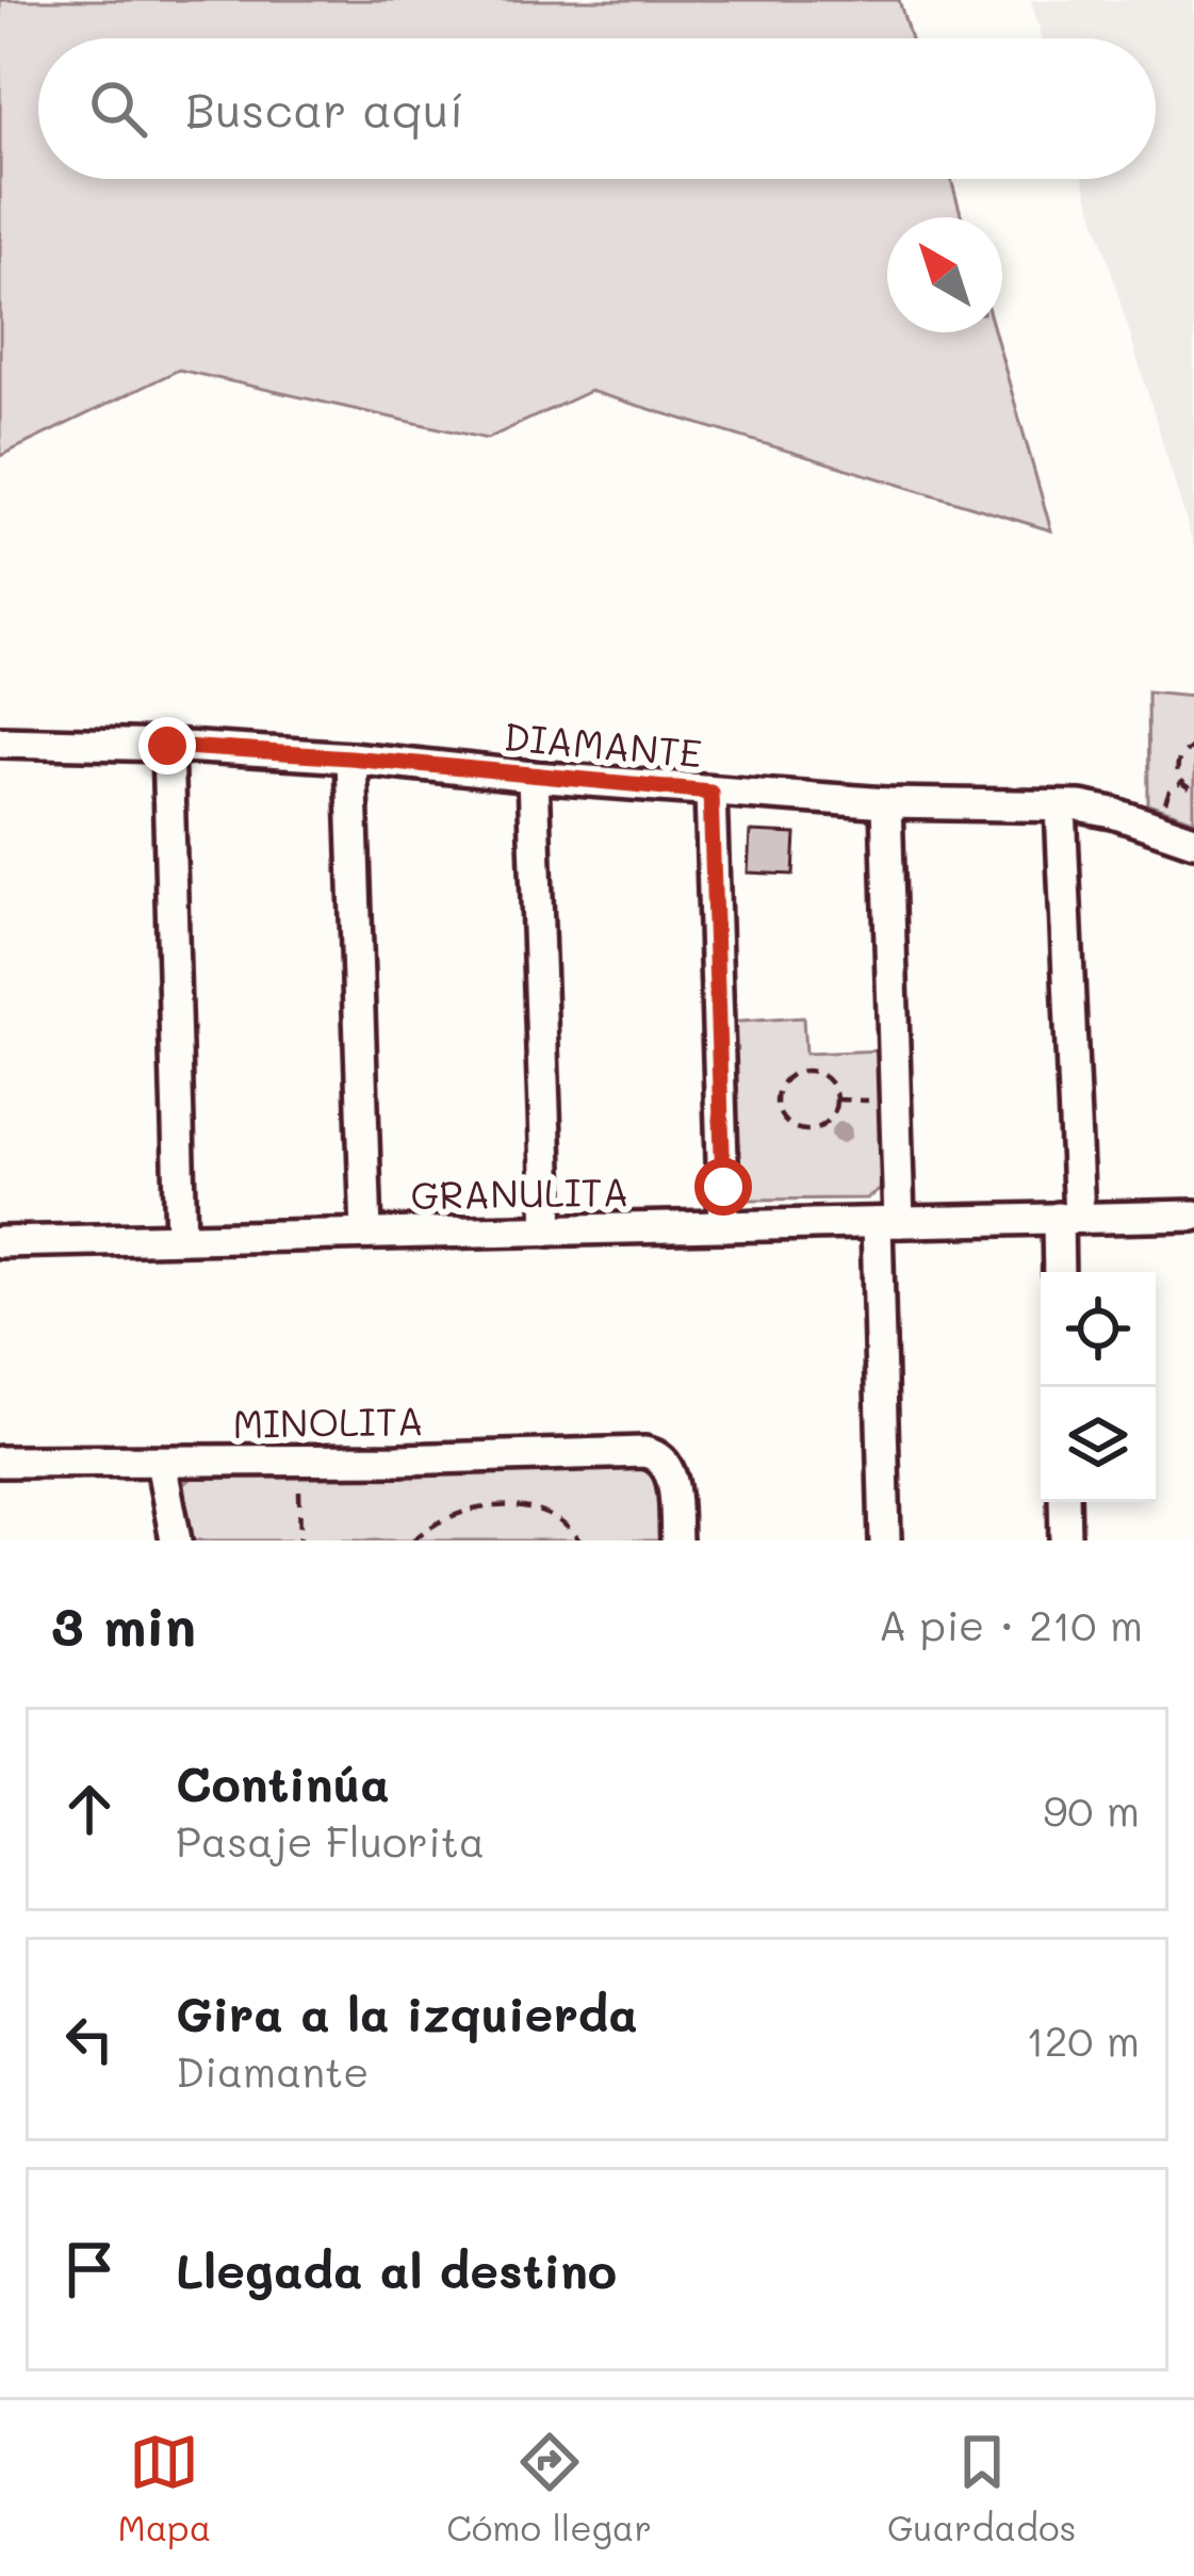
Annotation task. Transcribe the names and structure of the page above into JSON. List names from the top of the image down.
{
  "streets": {
    "street": ["DIAMANTE", "GRANULITA", "MINOLITA"]
  },
  "north": "top left",
  "page": {
    "search": "Buscar aquí",
    "heading": ["3 min", "A pie · 210 m"],
    "list": [
      ["Continúa", "Pasaje Fluorita", "90 m"],
      ["Gira a la izquierda", "Diamante", "120 m"],
      "Llegada al destino"
    ],
    "nav": ["Mapa", "Cómo llegar", "Guardados"]
  }
}
